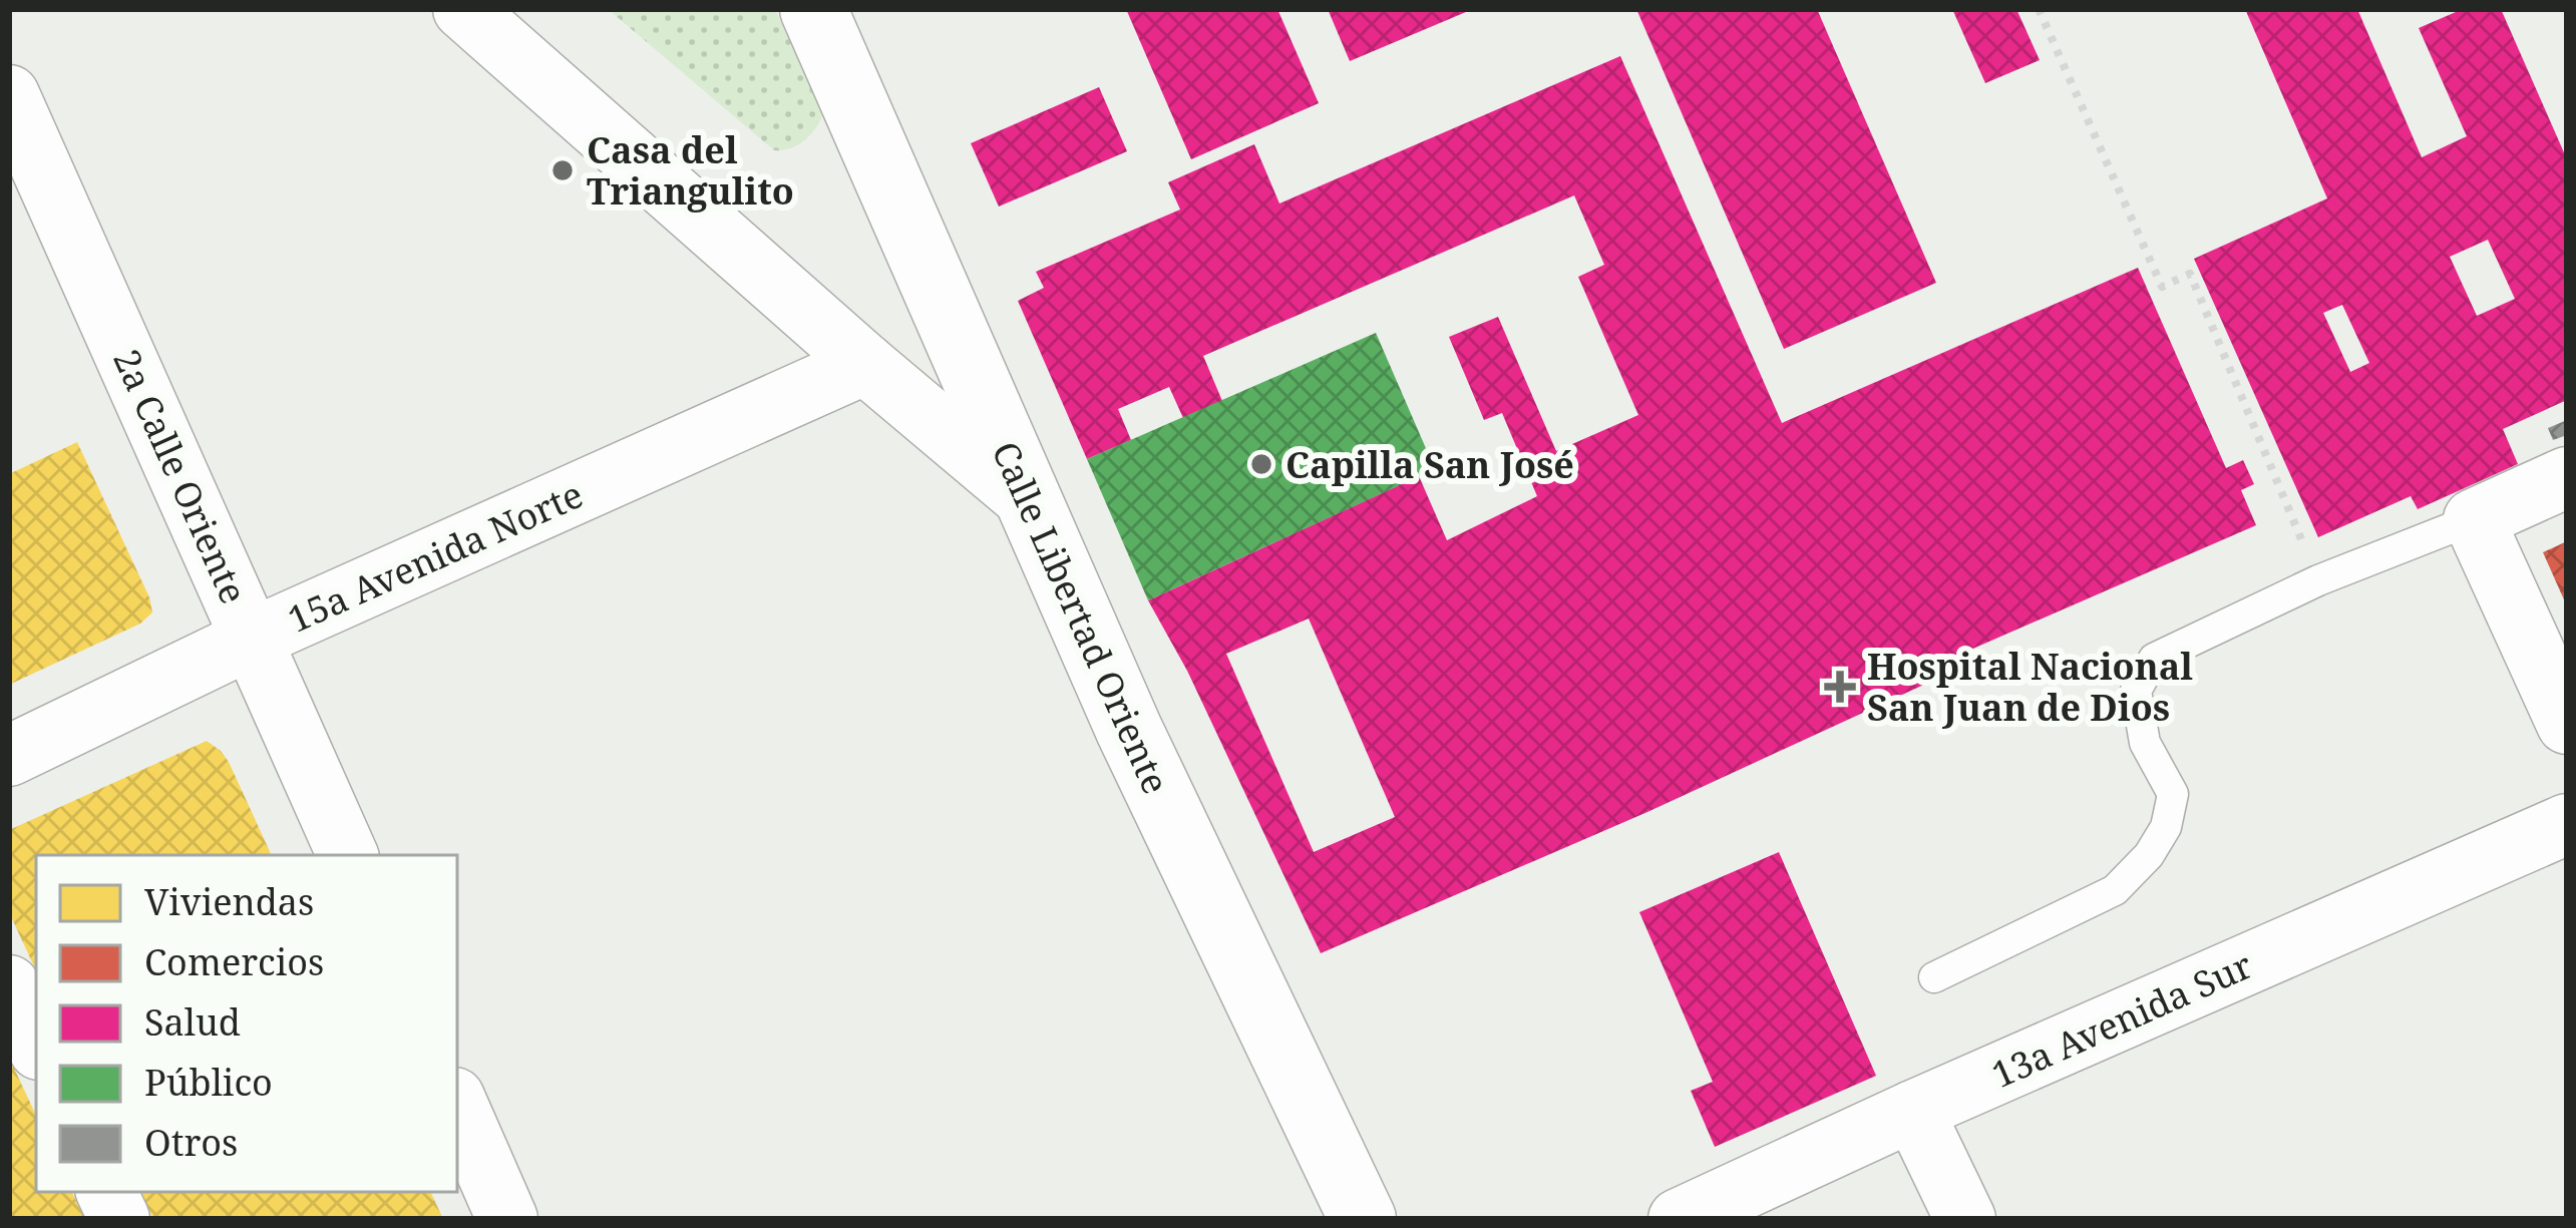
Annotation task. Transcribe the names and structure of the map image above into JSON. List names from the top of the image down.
{
  "streets": {
    "main road": ["Calle Libertad Oriente"],
    "street": ["2a Calle Oriente", "15a Avenida Norte", "13a Avenida Sur"]
  },
  "crossings": [
    ["2a Calle Oriente", "15a Avenida Norte"]
  ],
  "places": {
    "other": ["Casa del Triangulito", "Capilla San José"],
    "health": ["Hospital Nacional San Juan de Dios"]
  },
  "legend": [
    "Viviendas",
    "Comercios",
    "Salud",
    "Público",
    "Otros"
  ]
}
